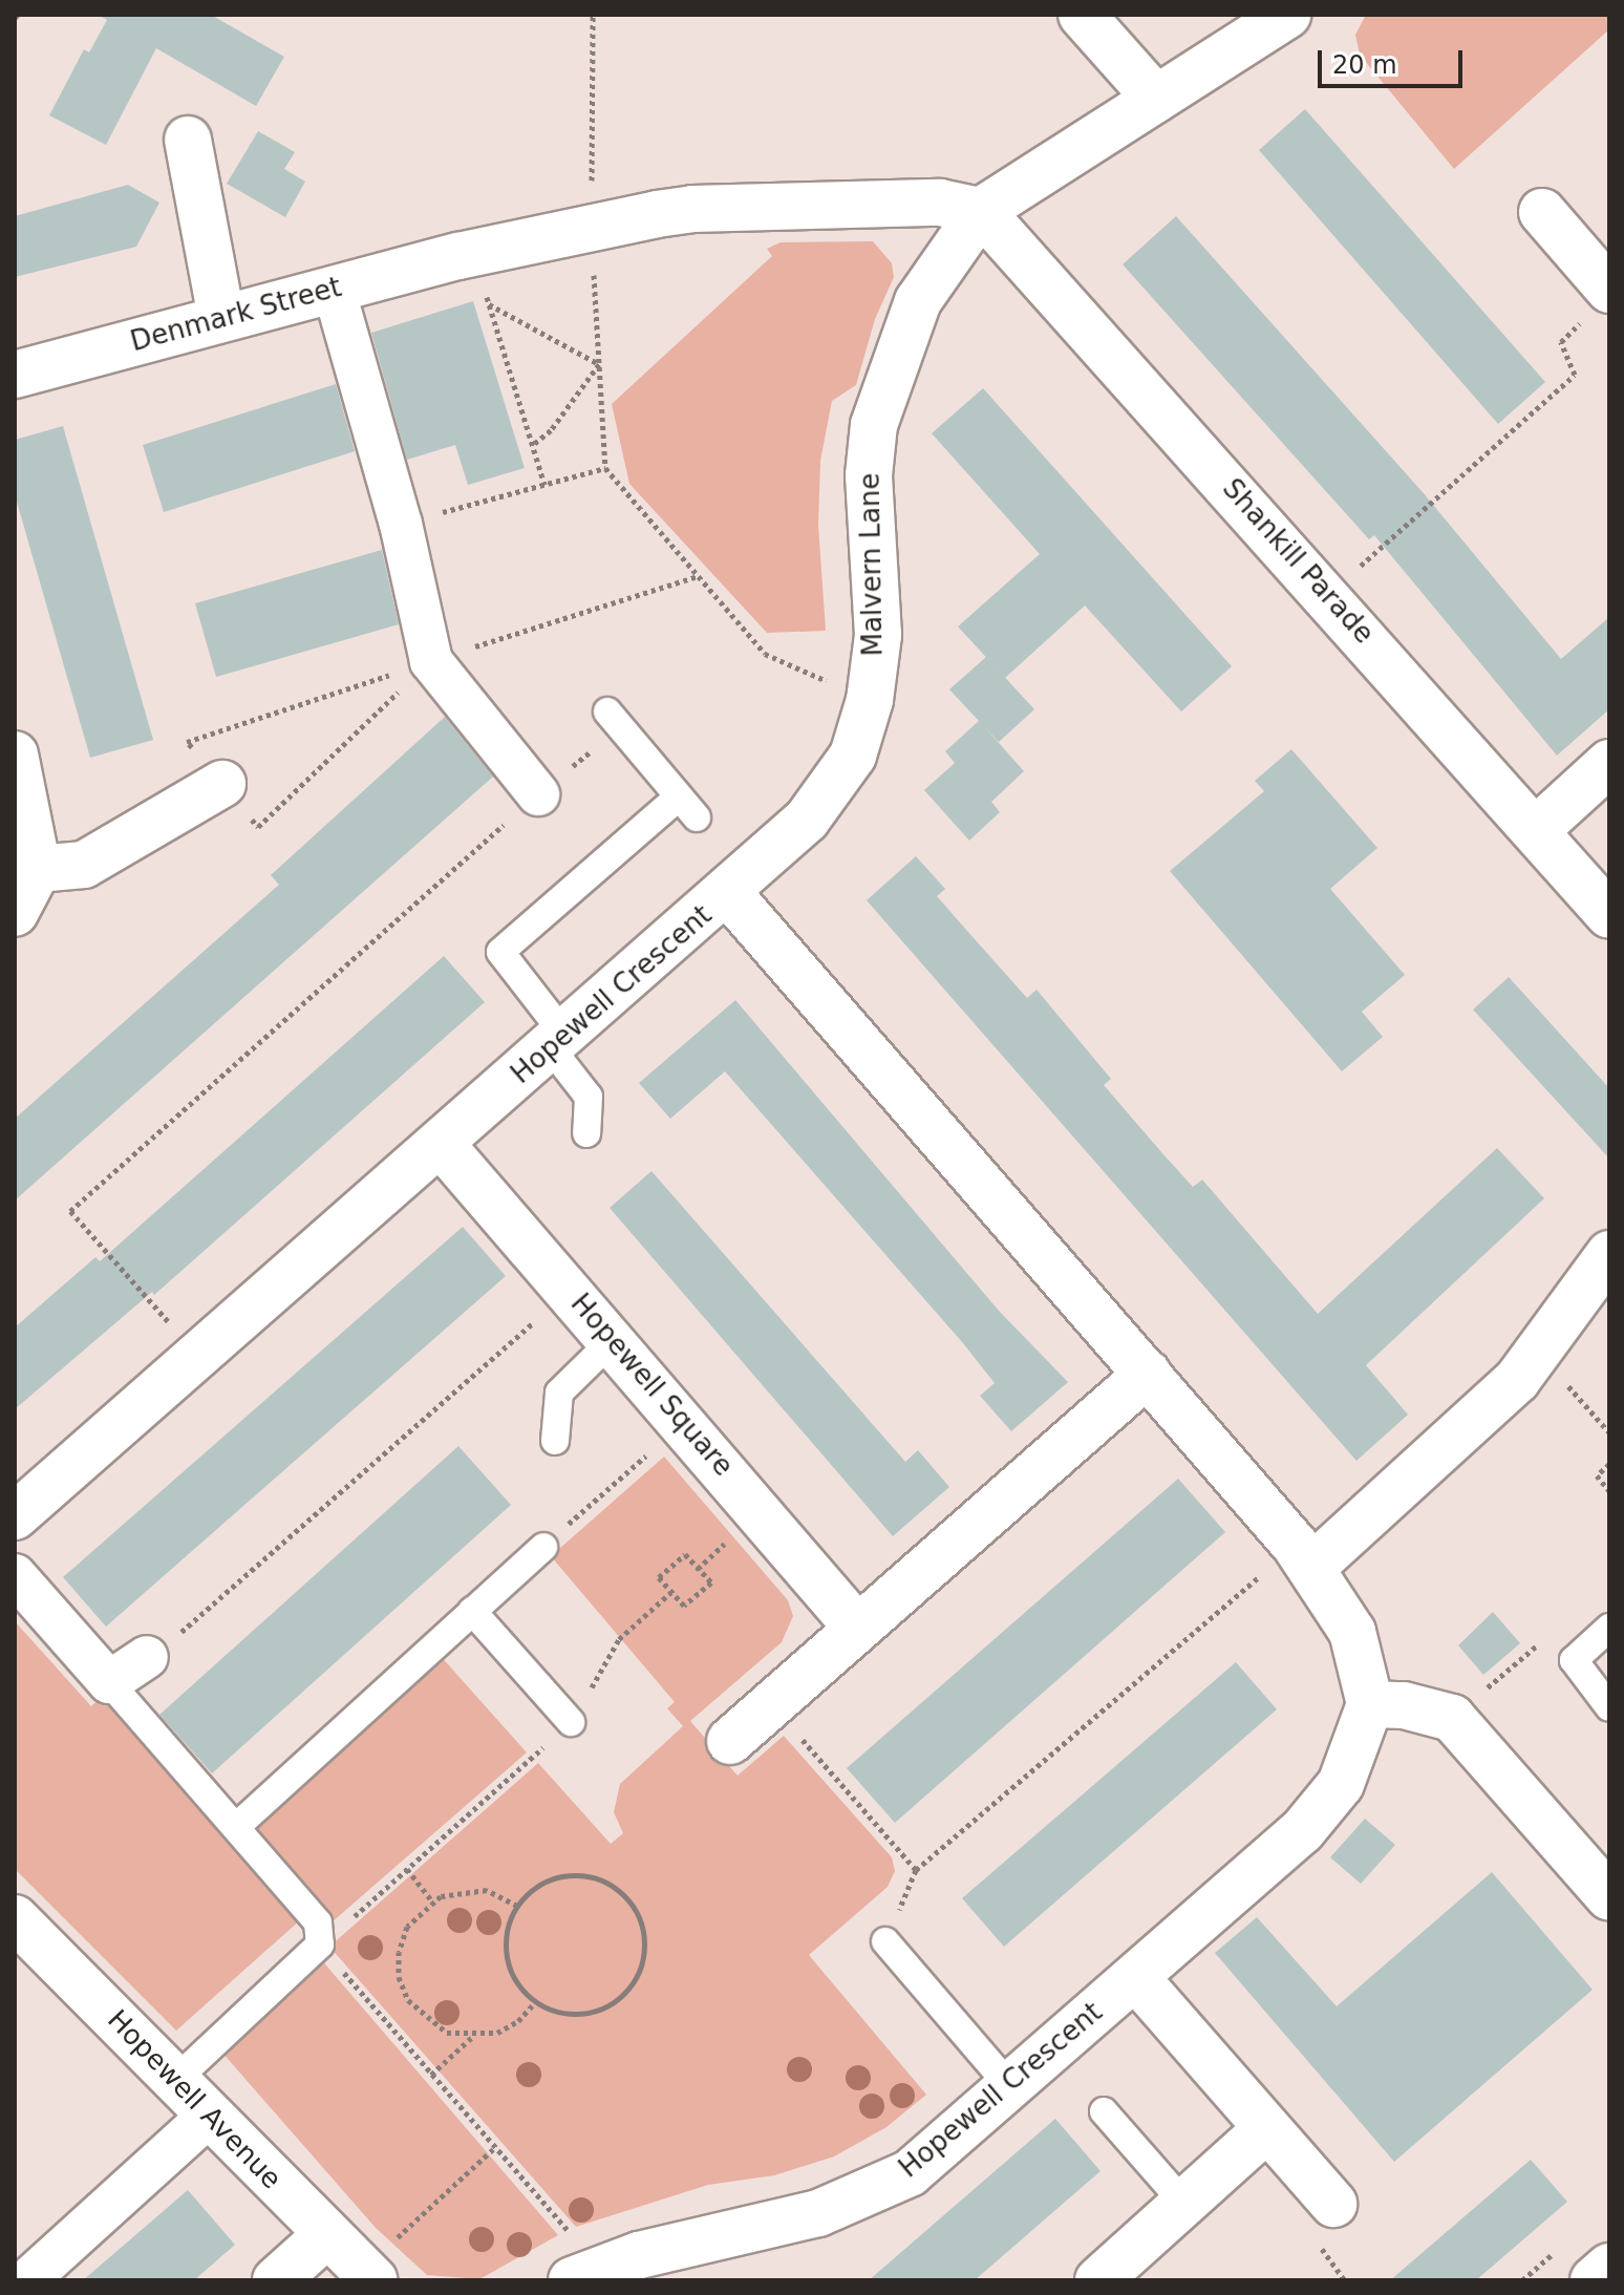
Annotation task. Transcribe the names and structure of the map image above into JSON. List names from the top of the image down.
{
  "streets": {
    "street": [
      "Denmark Street",
      "Shankill Parade",
      "Malvern Lane",
      "Hopewell Crescent",
      "Hopewell Square",
      "Hopewell Avenue"
    ]
  },
  "crossings": [
    ["Denmark Street", "Shankill Parade"],
    ["Denmark Street", "Malvern Lane"],
    ["Shankill Parade", "Malvern Lane"],
    ["Malvern Lane", "Hopewell Crescent"],
    ["Hopewell Crescent", "Hopewell Square"]
  ],
  "scale_bar": "20 m"
}
